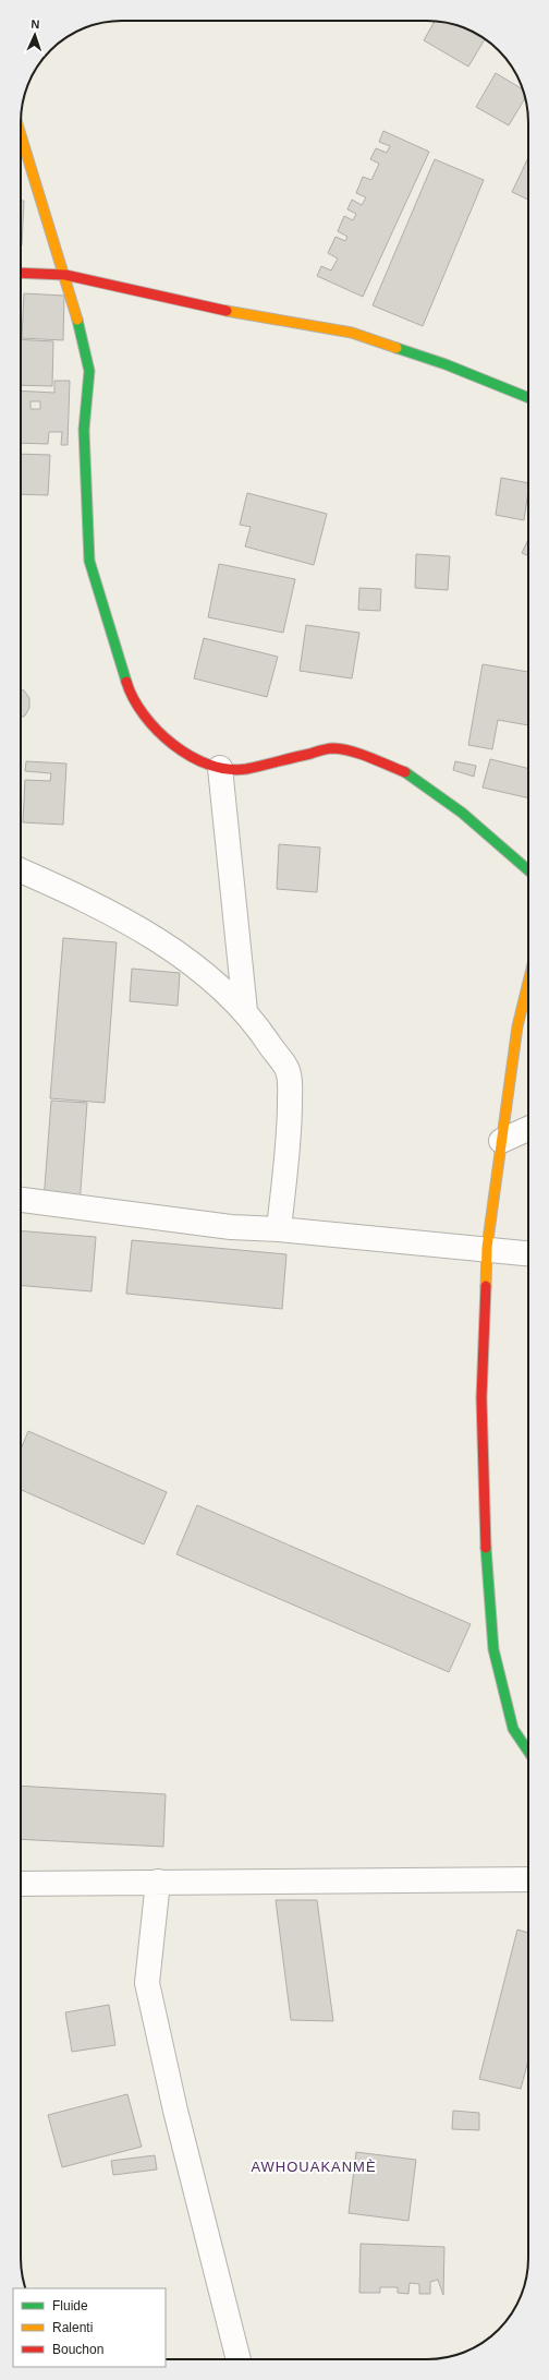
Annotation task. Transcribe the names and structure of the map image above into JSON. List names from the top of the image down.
{
  "districts": ["AWHOUAKANMÈ"],
  "legend": ["Fluide", "Ralenti", "Bouchon"],
  "north": "top"
}
